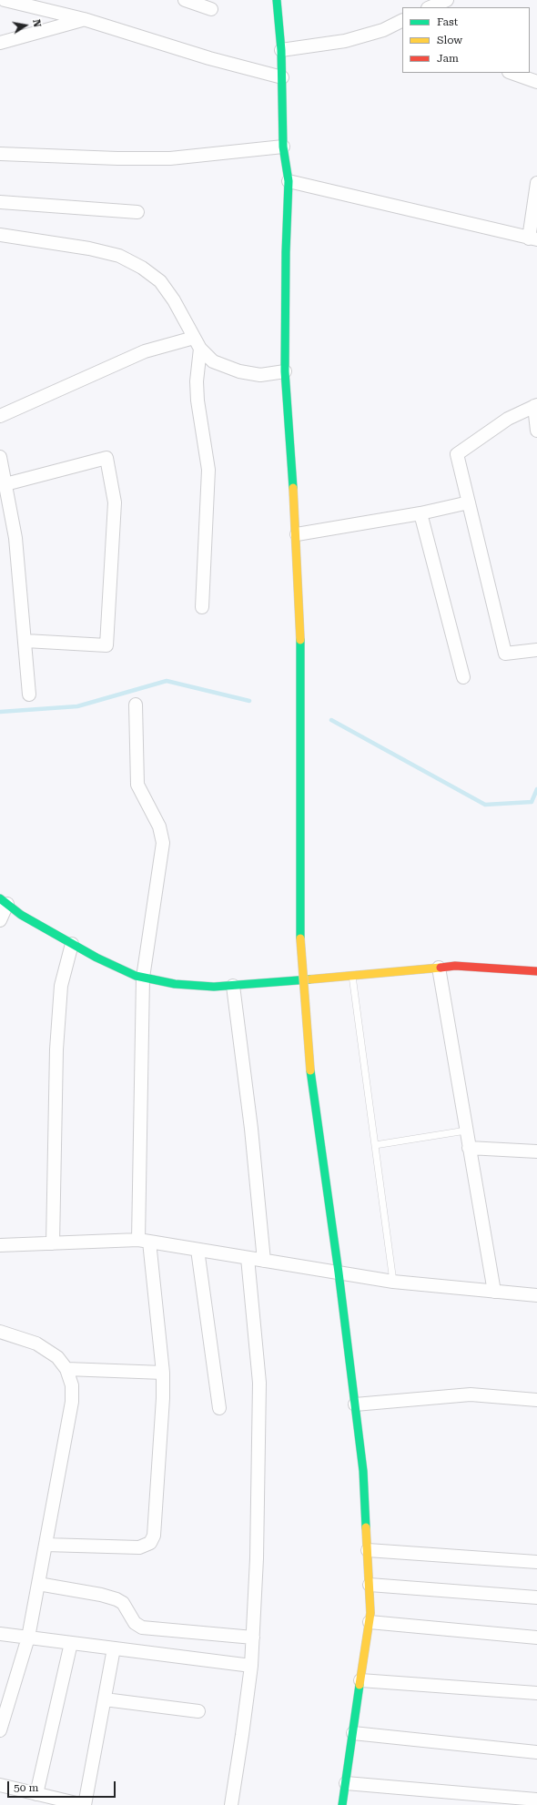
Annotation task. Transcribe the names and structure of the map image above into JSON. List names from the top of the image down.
{
  "legend": ["Fast", "Slow", "Jam"],
  "scale_bar": "50 m",
  "north": "right"
}
